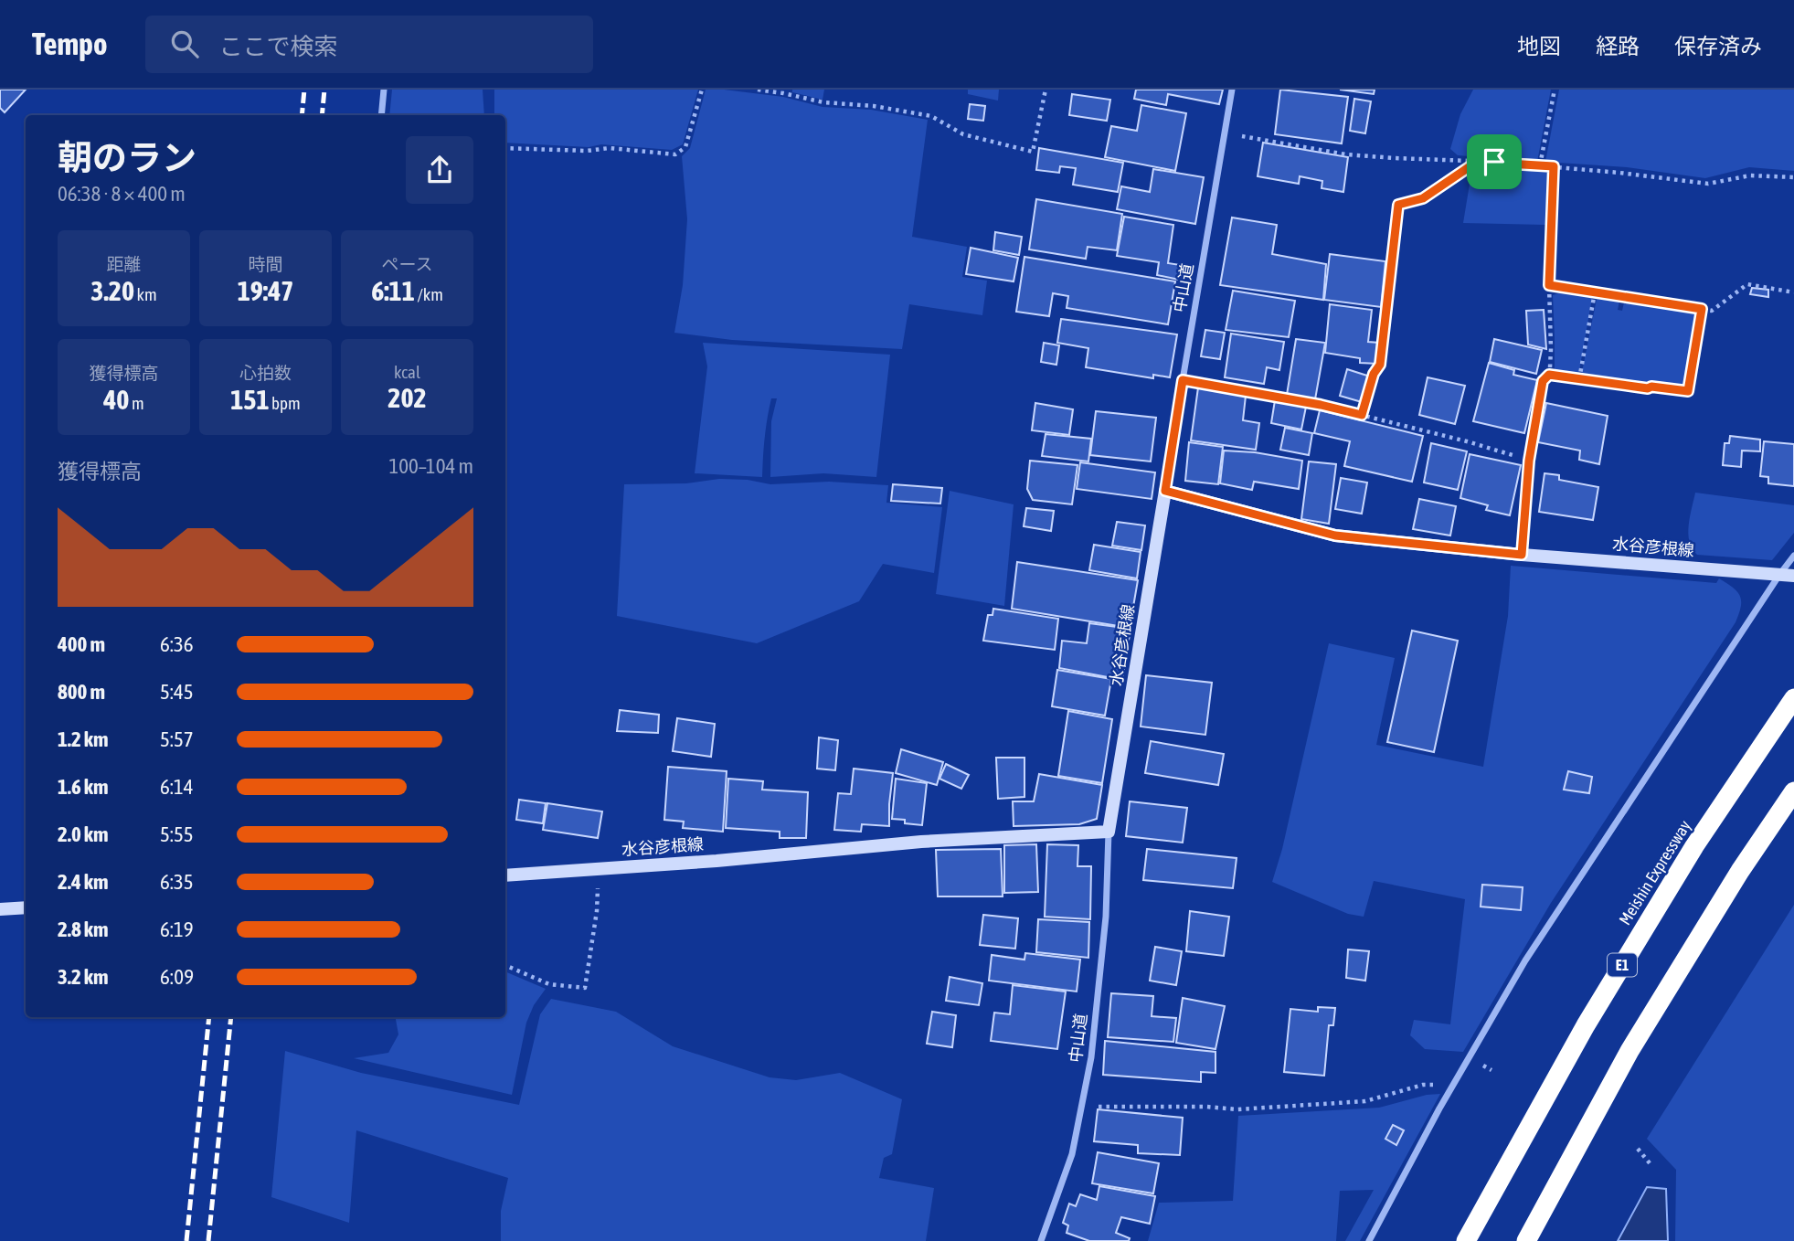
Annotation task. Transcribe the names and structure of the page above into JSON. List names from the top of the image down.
{
  "streets": {
    "highway": ["Meishin Expressway", "E1"],
    "main road": ["水谷彦根線"],
    "street": ["中山道"]
  },
  "crossings": [
    ["中山道", "水谷彦根線"]
  ],
  "page": {
    "header": "Tempo",
    "search": "ここで検索",
    "nav": ["地図", "経路", "保存済み"],
    "heading": ["朝のラン", "06:38 · 8 × 400 m"],
    "stats": [
      ["距離", "3.20 km"],
      ["時間", "19:47"],
      ["ペース", "6:11 /km"],
      ["獲得標高", "40 m"],
      ["心拍数", "151 bpm"],
      ["kcal", "202"]
    ],
    "chart": ["獲得標高", "100–104 m"],
    "list": [
      {
        "name": "400 m",
        "note": "6:36"
      },
      {
        "name": "800 m",
        "note": "5:45"
      },
      {
        "name": "1.2 km",
        "note": "5:57"
      },
      {
        "name": "1.6 km",
        "note": "6:14"
      },
      {
        "name": "2.0 km",
        "note": "5:55"
      },
      {
        "name": "2.4 km",
        "note": "6:35"
      },
      {
        "name": "2.8 km",
        "note": "6:19"
      },
      {
        "name": "3.2 km",
        "note": "6:09"
      }
    ]
  }
}
